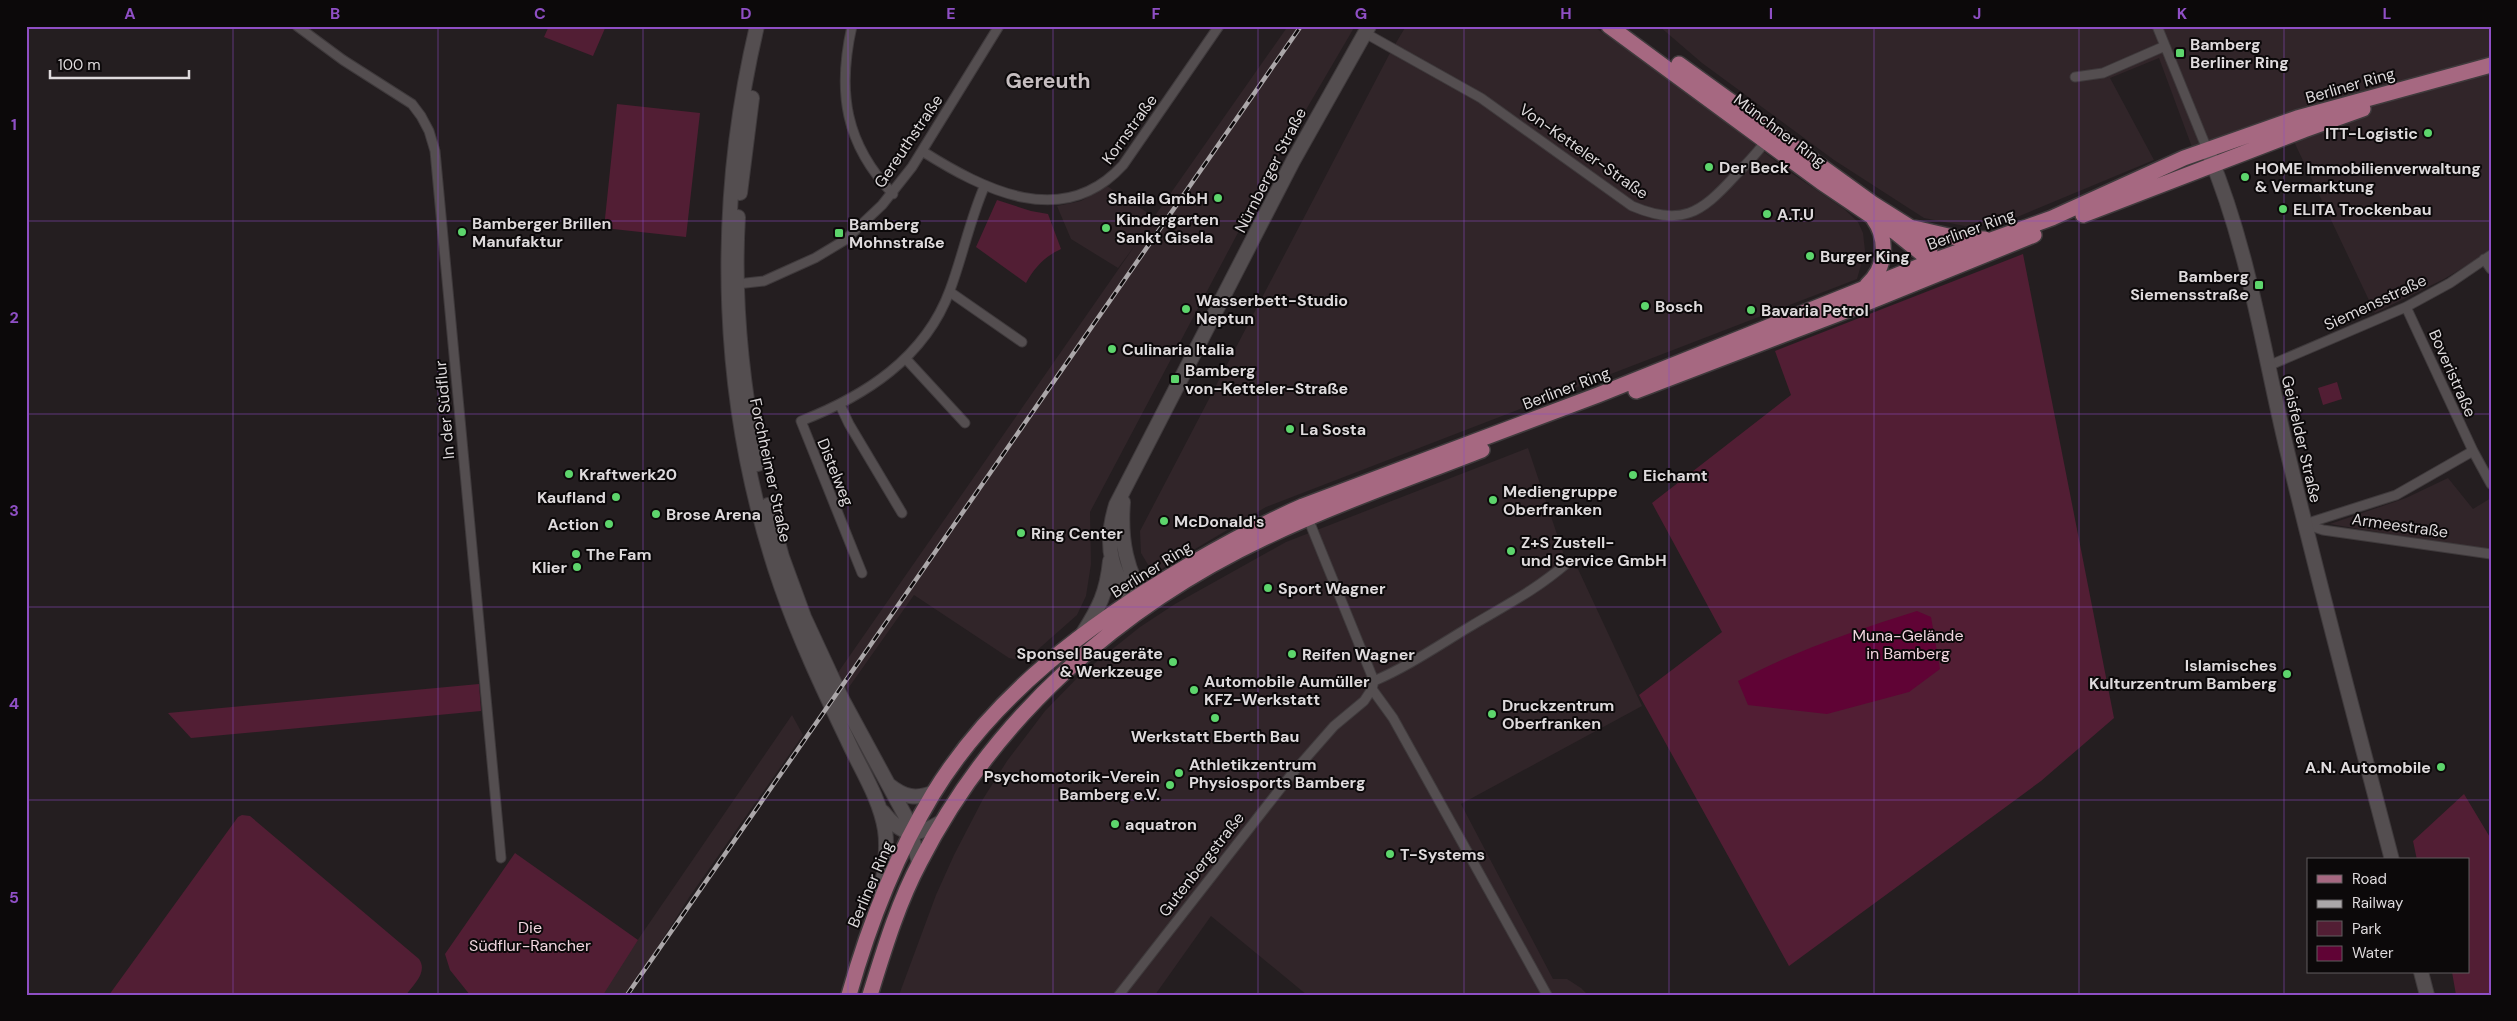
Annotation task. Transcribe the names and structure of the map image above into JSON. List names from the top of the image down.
{
  "streets": {
    "main road": ["Berliner Ring", "Münchner Ring"],
    "street": [
      "Kornstraße",
      "Gereuthstraße",
      "Von-Ketteler-Straße",
      "Nürnberger Straße",
      "Siemensstraße",
      "Boveristraße",
      "In der Südflur",
      "Geisfelder Straße",
      "Forchheimer Straße",
      "Distelweg",
      "Armeestraße",
      "Gutenbergstraße"
    ]
  },
  "crossings": [
    ["Berliner Ring", "Münchner Ring"],
    ["Berliner Ring", "Nürnberger Straße"],
    ["Berliner Ring", "Geisfelder Straße"],
    ["Berliner Ring", "Forchheimer Straße"],
    ["Kornstraße", "Gereuthstraße"],
    ["Kornstraße", "Distelweg"],
    ["Münchner Ring", "Von-Ketteler-Straße"],
    ["Gereuthstraße", "Forchheimer Straße"],
    ["Von-Ketteler-Straße", "Nürnberger Straße"],
    ["Siemensstraße", "Boveristraße"],
    ["Siemensstraße", "Geisfelder Straße"],
    ["Geisfelder Straße", "Armeestraße"]
  ],
  "districts": ["Gereuth"],
  "parks": ["Muna-Gelände in Bamberg", "Die Südflur-Rancher"],
  "places": {
    "transit": [
      "Bamberg Berliner Ring",
      "Bamberg Mohnstraße",
      "Bamberg Siemensstraße",
      "Bamberg von-Ketteler-Straße"
    ],
    "other": [
      "ITT-Logistic",
      "Der Beck",
      "HOME Immobilienverwaltung & Vermarktung",
      "Shaila GmbH",
      "ELITA Trockenbau",
      "A.T.U",
      "Kindergarten Sankt Gisela",
      "Bamberger Brillen Manufaktur",
      "Burger King",
      "Bosch",
      "Wasserbett-Studio Neptun",
      "Bavaria Petrol",
      "Culinaria Italia",
      "La Sosta",
      "Kraftwerk20",
      "Eichamt",
      "Kaufland",
      "Mediengruppe Oberfranken",
      "Brose Arena",
      "McDonald's",
      "Action",
      "Ring Center",
      "Z+S Zustell- und Service GmbH",
      "The Fam",
      "Klier",
      "Sport Wagner",
      "Reifen Wagner",
      "Sponsel Baugeräte & Werkzeuge",
      "Islamisches Kulturzentrum Bamberg",
      "Automobile Aumüller KFZ-Werkstatt",
      "Druckzentrum Oberfranken",
      "Werkstatt Eberth Bau",
      "A.N. Automobile",
      "Athletikzentrum Physiosports Bamberg",
      "Psychomotorik-Verein Bamberg e.V.",
      "aquatron",
      "T-Systems"
    ]
  },
  "legend": [
    "Road",
    "Railway",
    "Park",
    "Water"
  ],
  "scale_bar": "100 m",
  "grid": {
    "columns": [
      "A",
      "B",
      "C",
      "D",
      "E",
      "F",
      "G",
      "H",
      "I",
      "J",
      "K",
      "L"
    ],
    "rows": [
      "1",
      "2",
      "3",
      "4",
      "5"
    ]
  }
}
